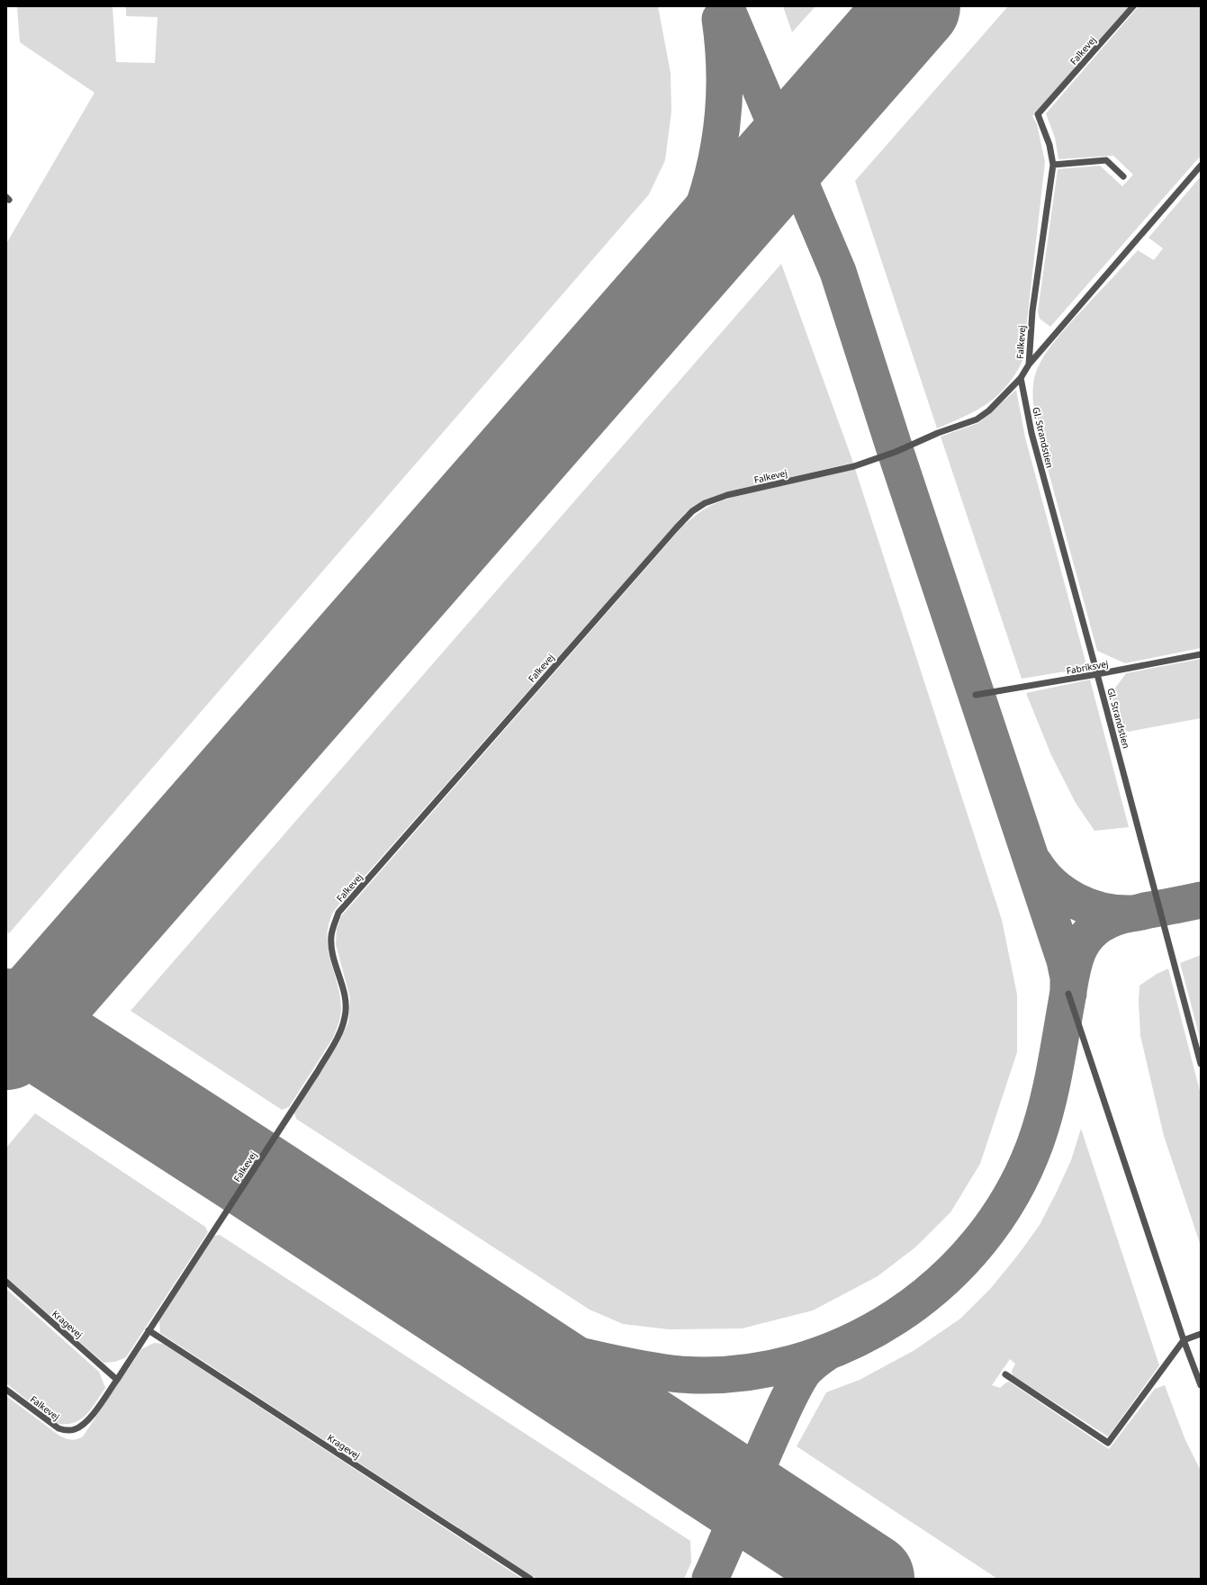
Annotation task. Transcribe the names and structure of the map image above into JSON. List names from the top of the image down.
{
  "streets": {
    "lane": [
      "Falkevej",
      "Gl. Strandstien",
      "Fabriksvej",
      "Kragevej"
    ]
  },
  "crossings": [
    ["Falkevej", "Gl. Strandstien"],
    ["Falkevej", "Kragevej"],
    ["Gl. Strandstien", "Fabriksvej"]
  ]
}
